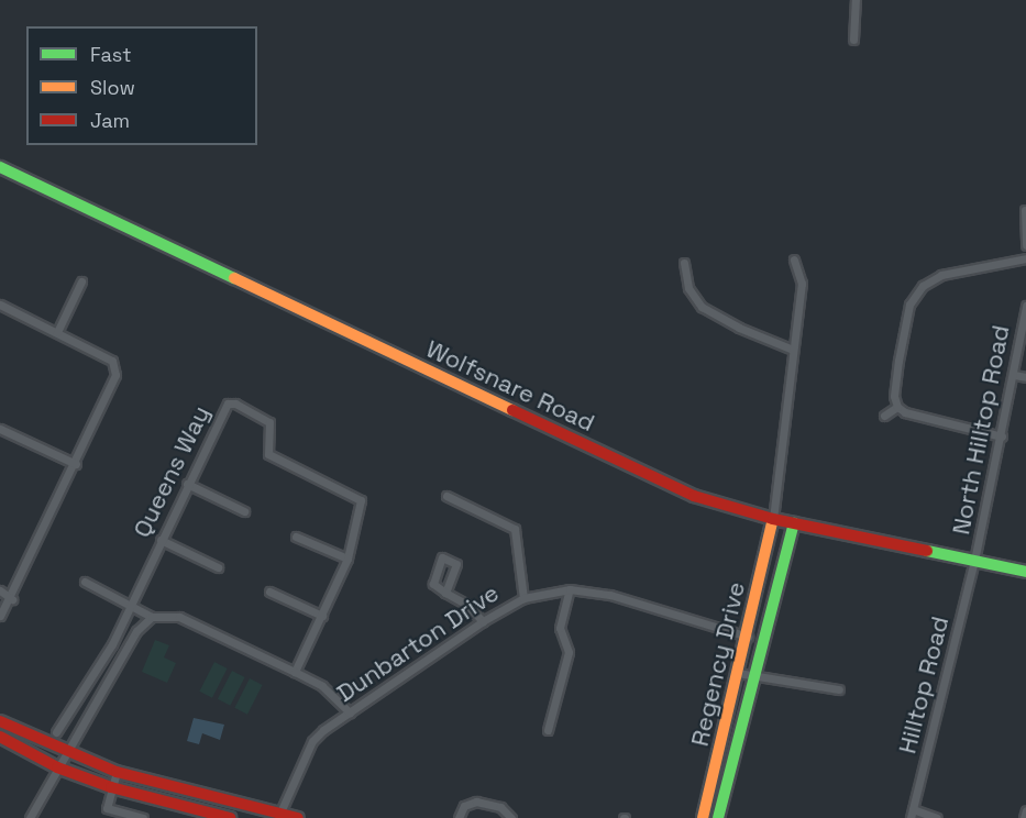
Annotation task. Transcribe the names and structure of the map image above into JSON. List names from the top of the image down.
{
  "streets": {
    "street": [
      "Wolfsnare Road",
      "North Hilltop Road",
      "Queens Way",
      "Dunbarton Drive",
      "Regency Drive",
      "Hilltop Road"
    ]
  },
  "crossings": [
    ["Wolfsnare Road", "North Hilltop Road"],
    ["Wolfsnare Road", "Regency Drive"],
    ["Wolfsnare Road", "Hilltop Road"],
    ["North Hilltop Road", "Hilltop Road"],
    ["Dunbarton Drive", "Regency Drive"]
  ],
  "legend": ["Fast", "Slow", "Jam"]
}
